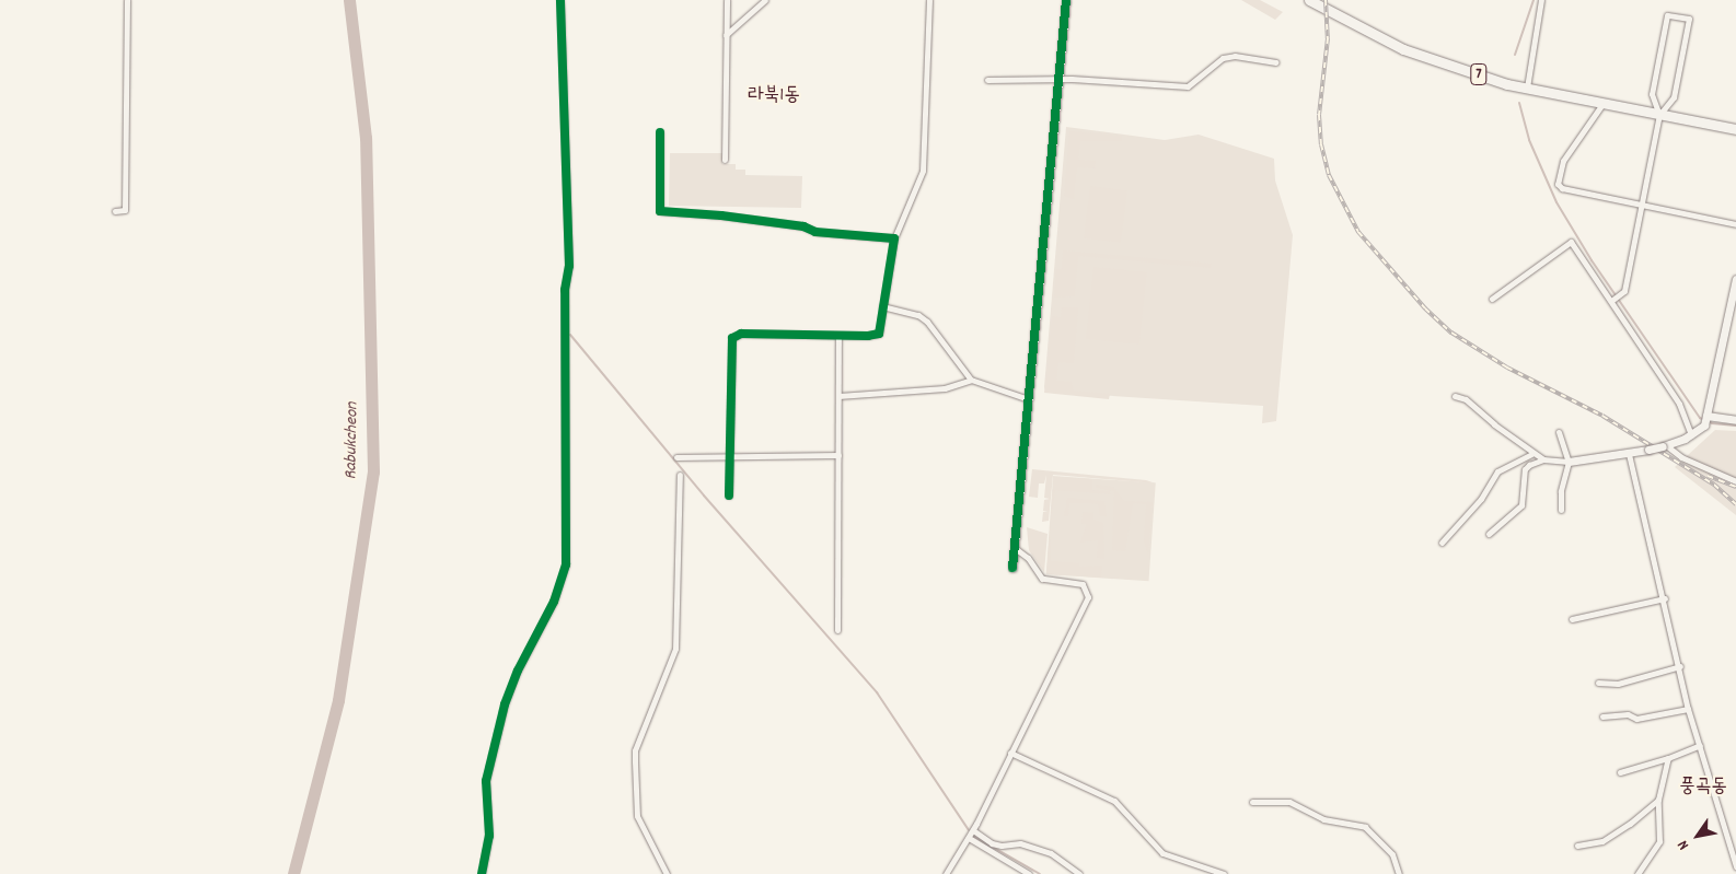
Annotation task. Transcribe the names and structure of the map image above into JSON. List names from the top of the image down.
{
  "streets": {
    "highway": ["7"]
  },
  "districts": ["라북1동", "풍곡동"],
  "water": ["Rabukcheon"],
  "north": "bottom left"
}
